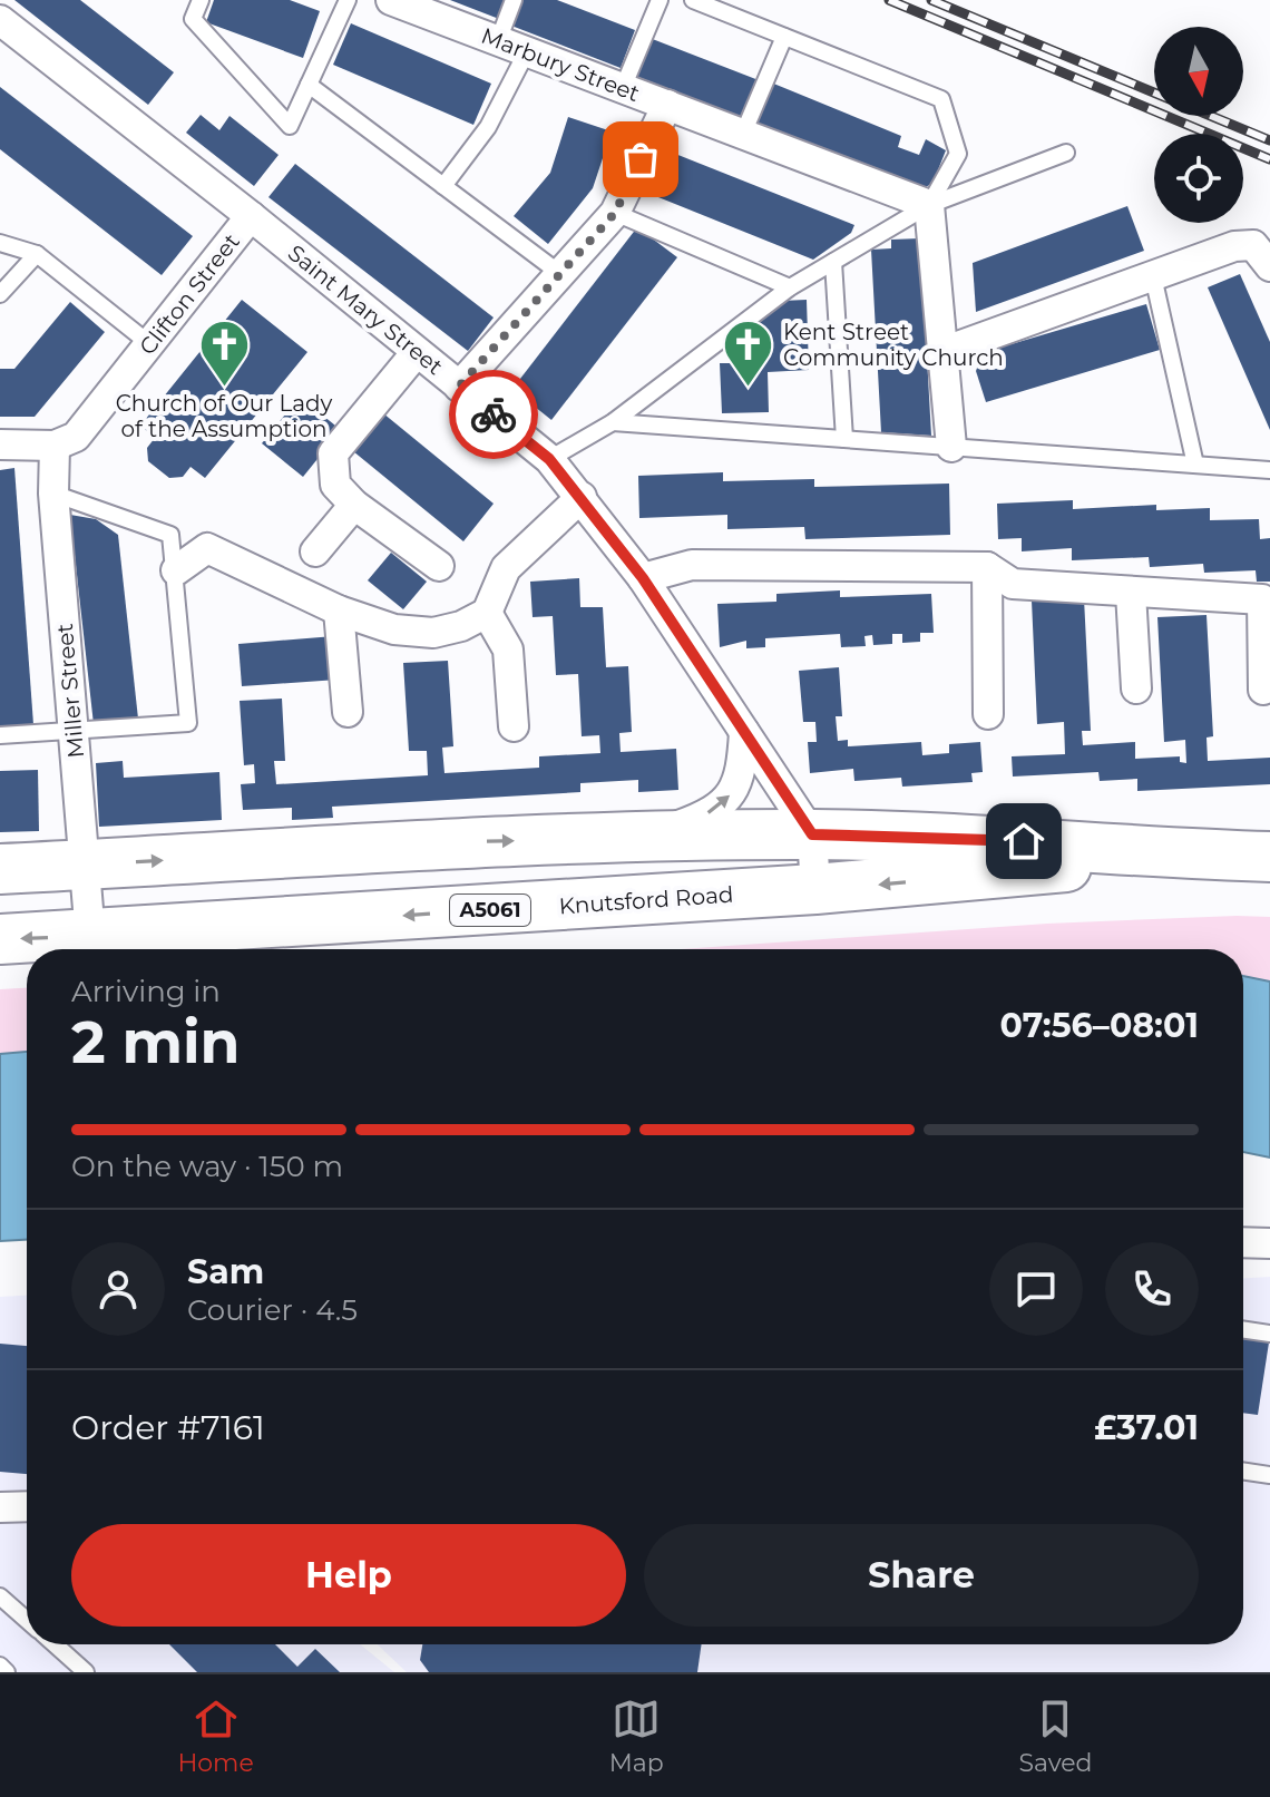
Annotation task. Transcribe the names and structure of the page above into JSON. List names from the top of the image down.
{
  "streets": {
    "highway": ["Knutsford Road", "A5061"],
    "street": [
      "Marbury Street",
      "Clifton Street",
      "Saint Mary Street",
      "Miller Street"
    ]
  },
  "crossings": [
    ["Clifton Street", "Saint Mary Street"],
    ["Clifton Street", "Miller Street"],
    ["Saint Mary Street", "Knutsford Road"],
    ["Miller Street", "Knutsford Road"]
  ],
  "places": {
    "church": ["Kent Street Community Church", "Church of Our Lady of the Assumption"]
  },
  "north": "bottom",
  "page": {
    "heading": ["2 min", "Arriving in", "07:56–08:01"],
    "panel": [
      "Sam",
      "Courier · 4.5",
      "Order #7161",
      "£37.01"
    ],
    "bar": "On the way · 150 m",
    "buttons": ["Help", "Share"],
    "tabs": ["Home", "Map", "Saved"]
  }
}
